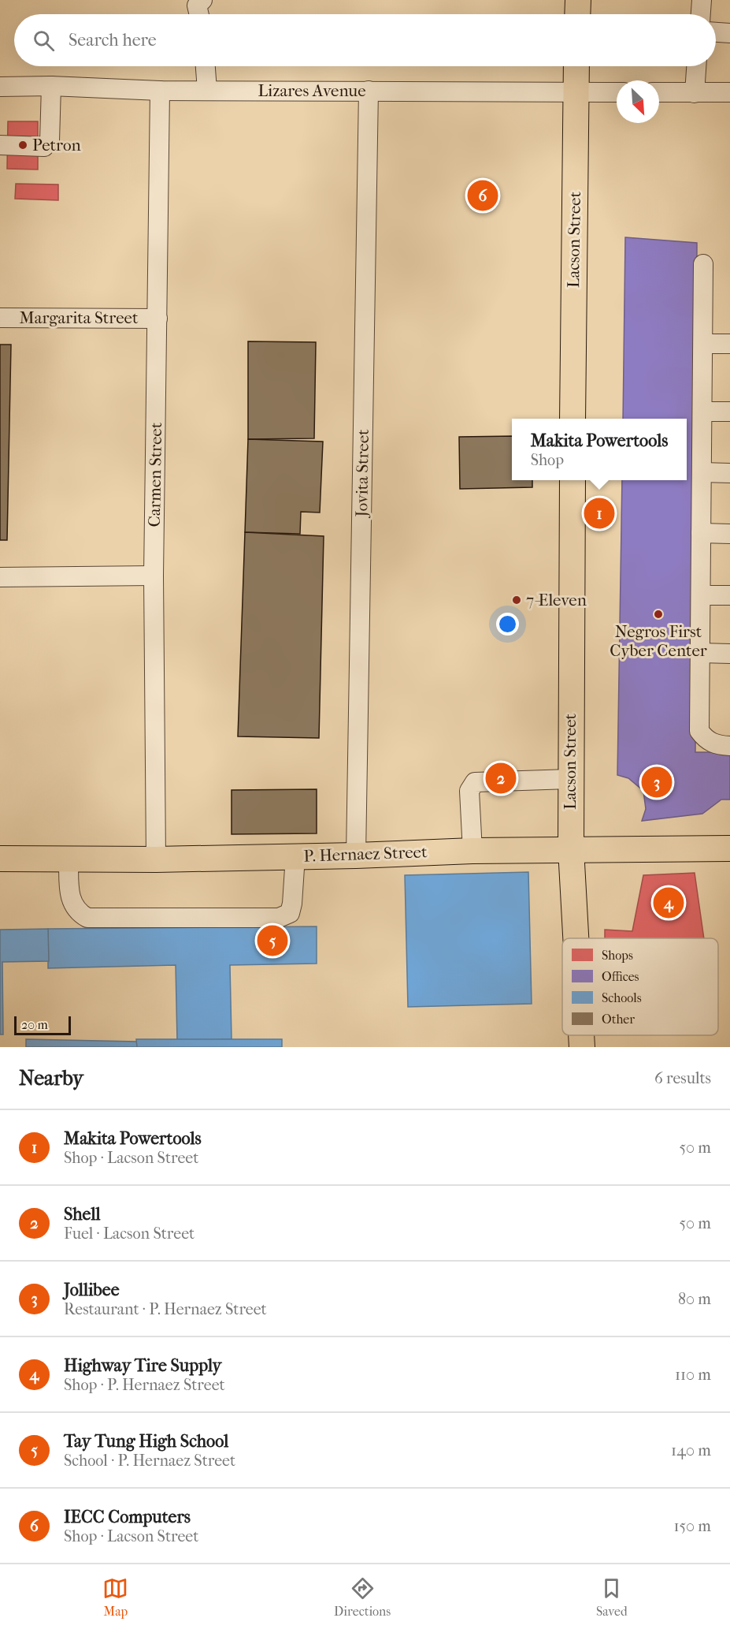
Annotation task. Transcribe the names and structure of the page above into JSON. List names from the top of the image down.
{
  "streets": {
    "main road": ["Lacson Street", "P. Hernaez Street"],
    "street": [
      "Lizares Avenue",
      "Margarita Street",
      "Jovita Street",
      "Carmen Street"
    ]
  },
  "crossings": [
    ["Lizares Avenue", "Lacson Street"],
    ["Lizares Avenue", "Jovita Street"],
    ["Lizares Avenue", "Carmen Street"],
    ["Lacson Street", "P. Hernaez Street"],
    ["Margarita Street", "Carmen Street"],
    ["Jovita Street", "P. Hernaez Street"],
    ["Carmen Street", "P. Hernaez Street"]
  ],
  "places": ["Petron", "7-Eleven", "Negros First Cyber Center"],
  "legend": [
    "Shops",
    "Offices",
    "Schools",
    "Other"
  ],
  "scale_bar": "20 m",
  "north": "bottom right",
  "page": {
    "search": "Search here",
    "pins": [
      "6",
      "1",
      "2",
      "3",
      "4",
      "5"
    ],
    "popup": ["Makita Powertools", "Shop"],
    "scale": "20 m",
    "heading": ["Nearby", "6 results"],
    "list": [
      {
        "mark": "1",
        "name": "Makita Powertools",
        "note": "Shop · Lacson Street",
        "value": "50 m"
      },
      {
        "mark": "2",
        "name": "Shell",
        "note": "Fuel · Lacson Street",
        "value": "50 m"
      },
      {
        "mark": "3",
        "name": "Jollibee",
        "note": "Restaurant · P. Hernaez Street",
        "value": "80 m"
      },
      {
        "mark": "4",
        "name": "Highway Tire Supply",
        "note": "Shop · P. Hernaez Street",
        "value": "110 m"
      },
      {
        "mark": "5",
        "name": "Tay Tung High School",
        "note": "School · P. Hernaez Street",
        "value": "140 m"
      },
      {
        "mark": "6",
        "name": "IECC Computers",
        "note": "Shop · Lacson Street",
        "value": "150 m"
      }
    ],
    "nav": ["Map", "Directions", "Saved"]
  }
}
